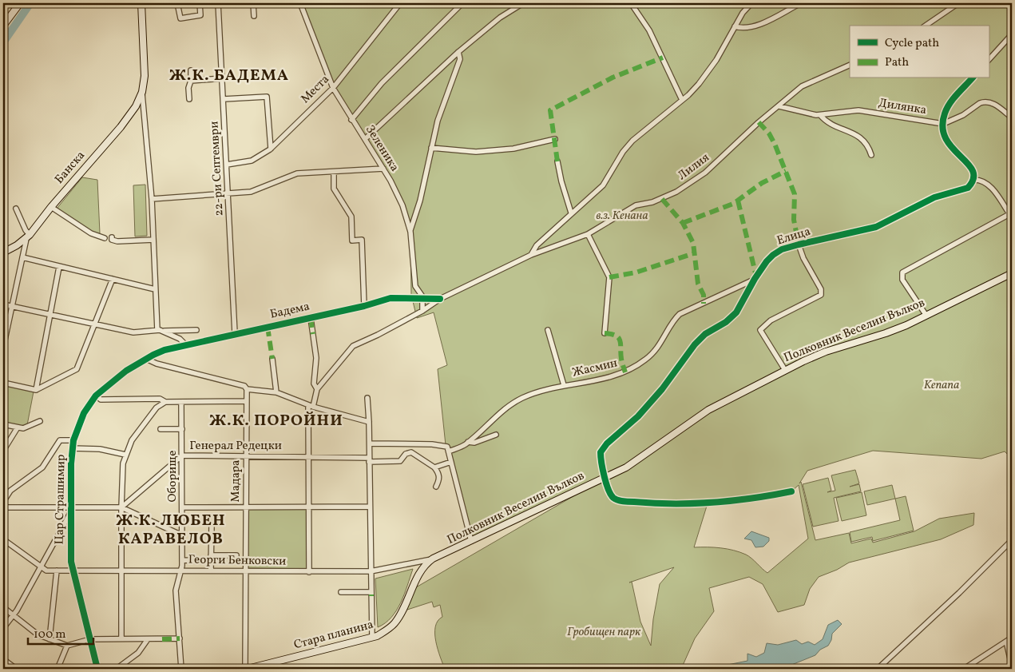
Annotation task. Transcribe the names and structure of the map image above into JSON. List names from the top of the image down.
{
  "streets": {
    "main road": ["Банска", "Полковник Веселин Вълков", "Стара планина"],
    "street": [
      "Места",
      "Дилянка",
      "Зеленика",
      "Лилия",
      "22-ри Септември",
      "Елица",
      "Бадема",
      "Жасмин",
      "Генерал Редецки",
      "Оборище",
      "Мадара",
      "Цар Страшимир",
      "Георги Бенковски"
    ]
  },
  "crossings": [
    ["Места", "Зеленика"],
    ["Места", "22-ри Септември"],
    ["Дилянка", "Лилия"],
    ["Зеленика", "Бадема"],
    ["Лилия", "Бадема"],
    ["22-ри Септември", "Бадема"],
    ["Елица", "Полковник Веселин Вълков"],
    ["Елица", "Жасмин"],
    ["Бадема", "Цар Страшимир"],
    ["Полковник Веселин Вълков", "Георги Бенковски"],
    ["Полковник Веселин Вълков", "Стара планина"],
    ["Генерал Редецки", "Оборище"],
    ["Генерал Редецки", "Мадара"],
    ["Оборище", "Георги Бенковски"],
    ["Мадара", "Георги Бенковски"],
    ["Мадара", "Стара планина"],
    ["Цар Страшимир", "Георги Бенковски"],
    ["Георги Бенковски", "Стара планина"]
  ],
  "districts": ["Ж.К. БАДЕМА", "Ж.К. ПОРОЙНИ", "Ж.К. ЛЮБЕН КАРАВЕЛОВ"],
  "parks": ["в.з. Кенана", "Kenana", "Гробищен парк"],
  "legend": ["Cycle path", "Path"],
  "scale_bar": "100 m"
}
